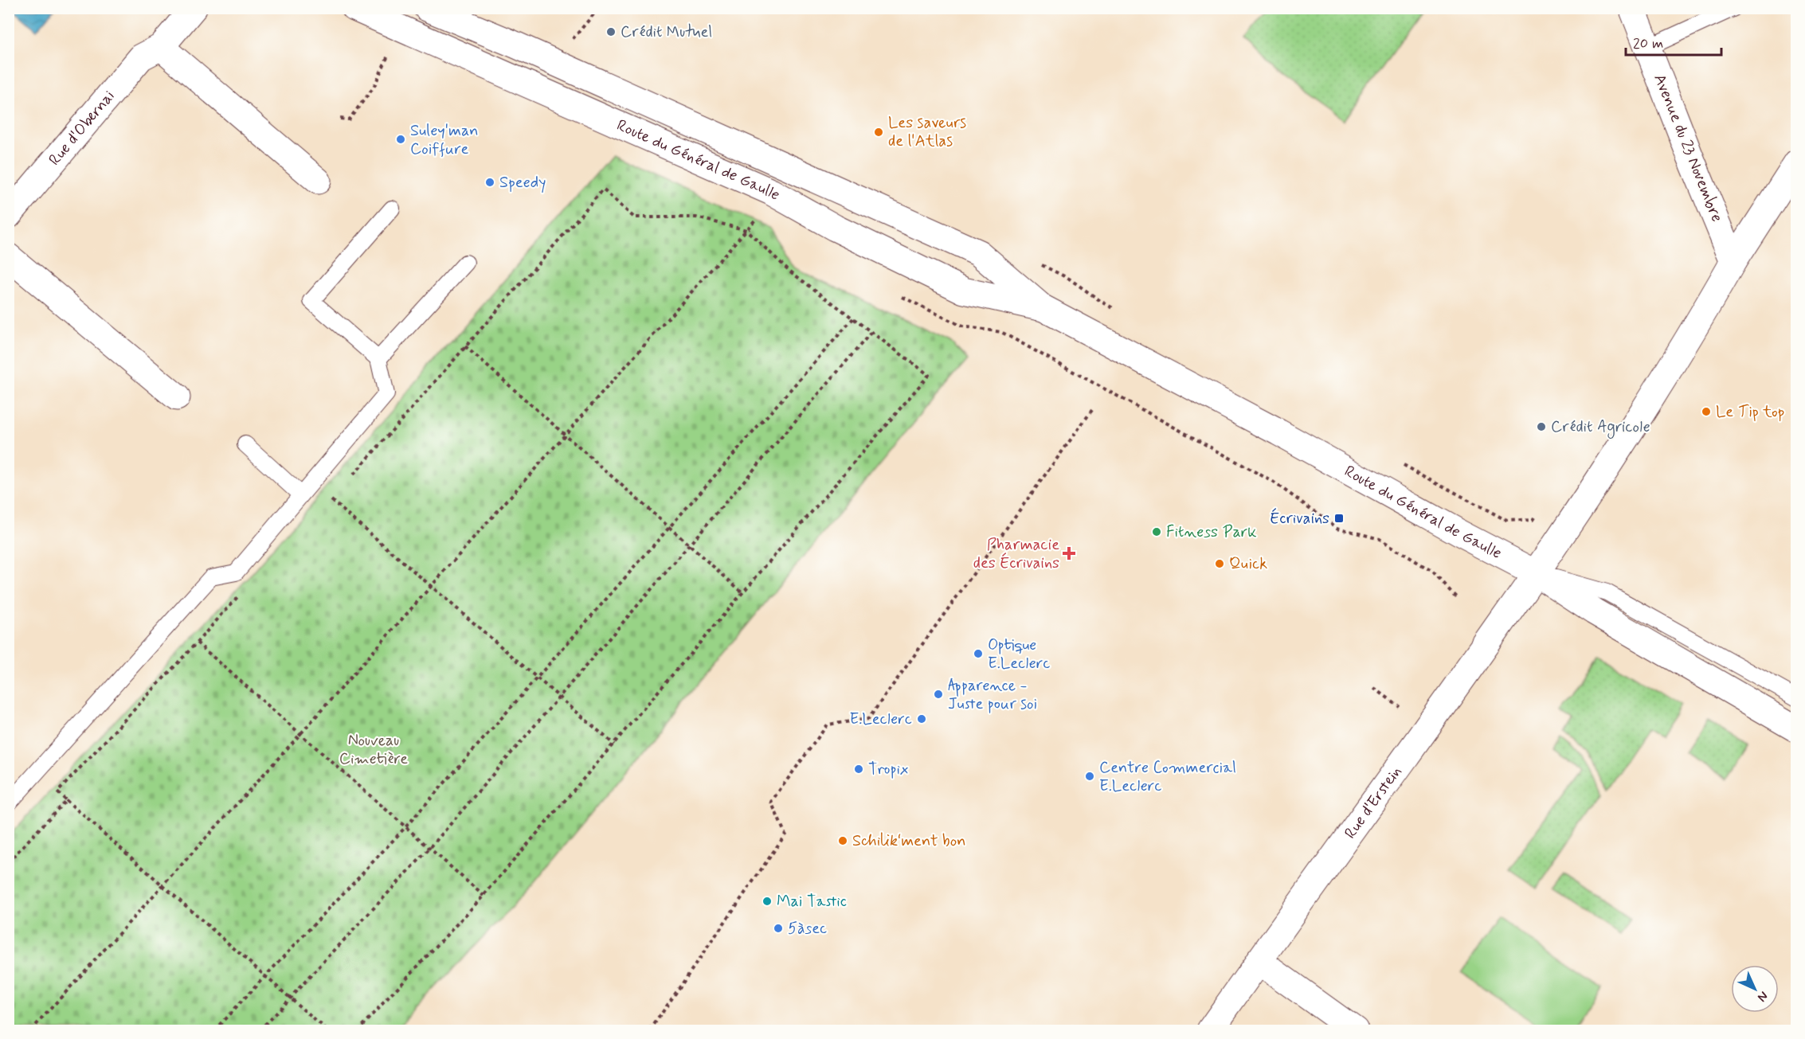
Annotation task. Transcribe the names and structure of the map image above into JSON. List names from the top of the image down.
{
  "streets": {
    "main road": [
      "Rue d'Obernai",
      "Avenue du 23 Novembre",
      "Route du Général de Gaulle",
      "Rue d'Erstein"
    ]
  },
  "crossings": [
    ["Avenue du 23 Novembre", "Rue d'Erstein"],
    ["Route du Général de Gaulle", "Rue d'Erstein"]
  ],
  "parks": ["Nouveau Cimetière"],
  "places": {
    "other": [
      "Crédit Mutuel",
      "Les saveurs de l'Atlas",
      "Suley'man Coiffure",
      "Speedy",
      "Le Tip top",
      "Crédit Agricole",
      "Fitness Park",
      "Quick",
      "Optique E.Leclerc",
      "Apparence - Juste pour soi",
      "E.Leclerc",
      "Tropix",
      "Centre Commercial E.Leclerc",
      "Schilik‘ment bon",
      "Mai Tastic",
      "5àsec"
    ],
    "transit": ["Écrivains"],
    "health": ["Pharmacie des Écrivains"]
  },
  "scale_bar": "20 m",
  "north": "bottom right"
}
